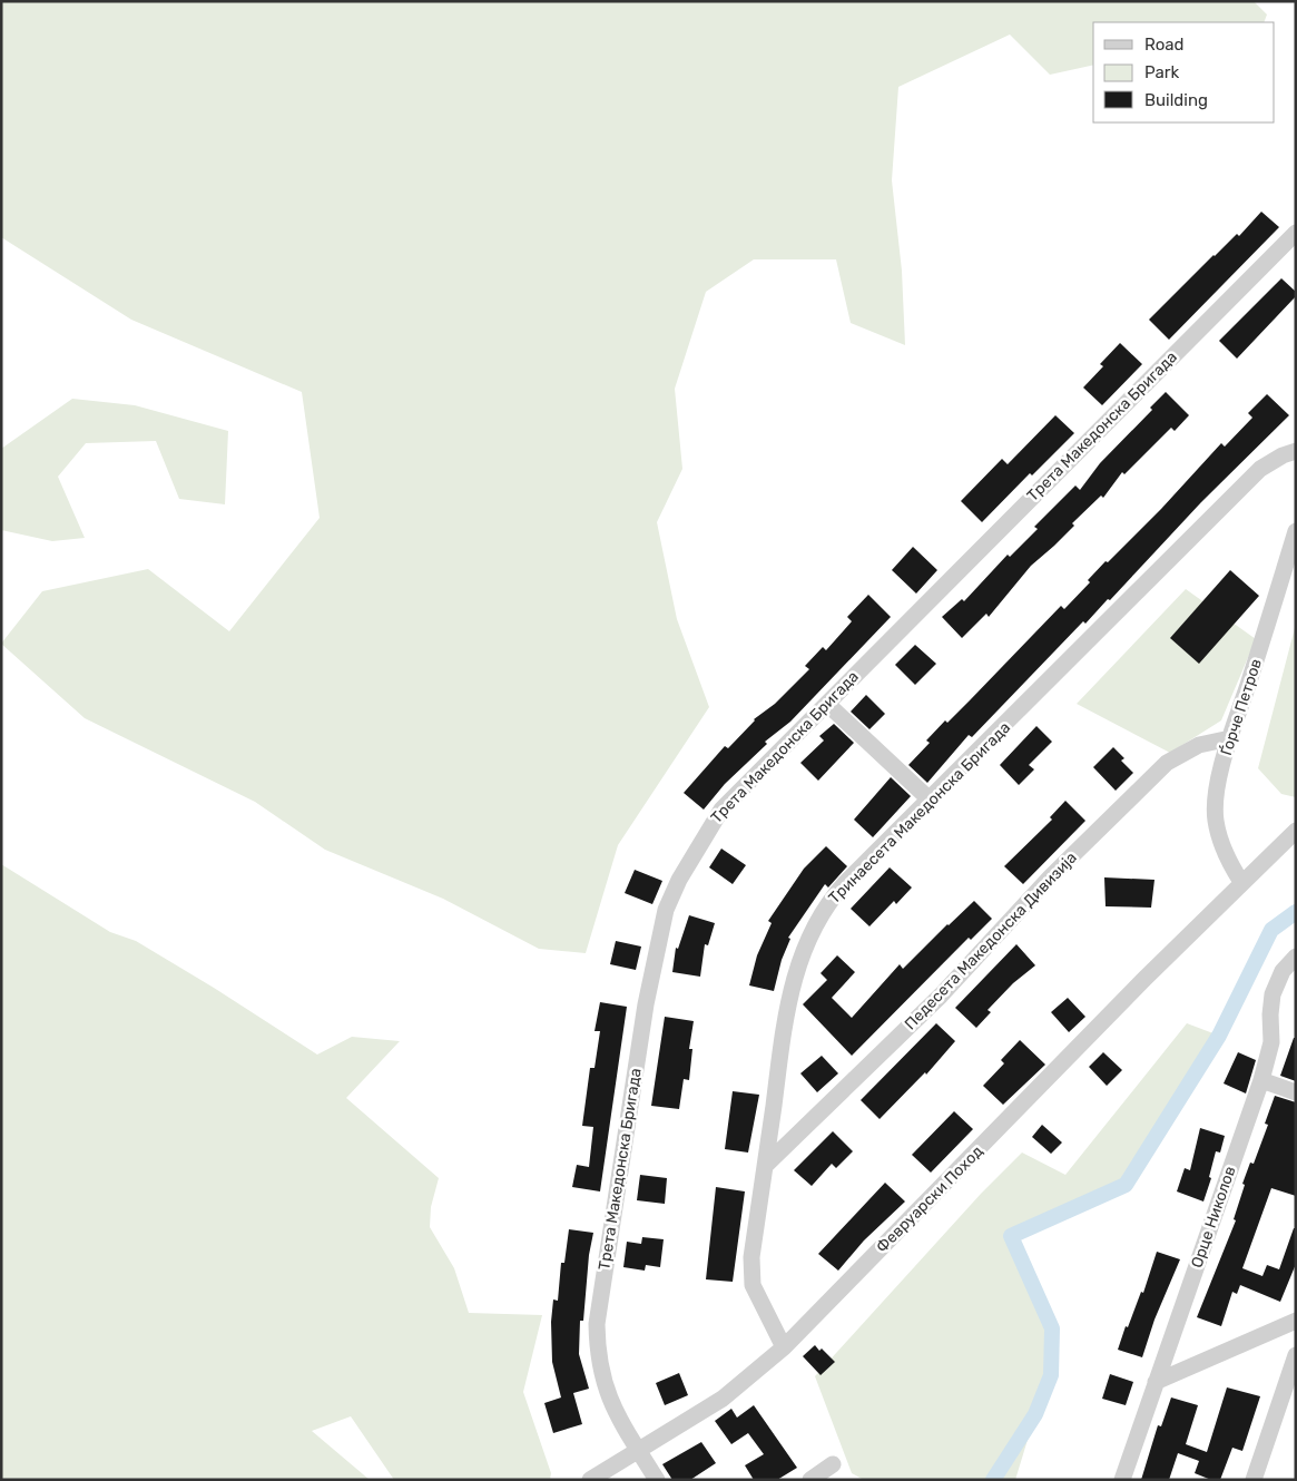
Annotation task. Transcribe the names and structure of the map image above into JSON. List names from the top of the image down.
{
  "streets": {
    "street": [
      "Трета Македонска Бригада",
      "Ѓорче Петров",
      "Тринаесета Македонска Бригада",
      "Педесета Македонска Дивизија",
      "Февруарски Поход",
      "Орце Николов"
    ]
  },
  "crossings": [
    ["Трета Македонска Бригада", "Февруарски Поход"],
    ["Ѓорче Петров", "Педесета Македонска Дивизија"],
    ["Ѓорче Петров", "Февруарски Поход"],
    ["Тринаесета Македонска Бригада", "Педесета Македонска Дивизија"],
    ["Тринаесета Македонска Бригада", "Февруарски Поход"]
  ],
  "legend": ["Road", "Park", "Building"]
}
